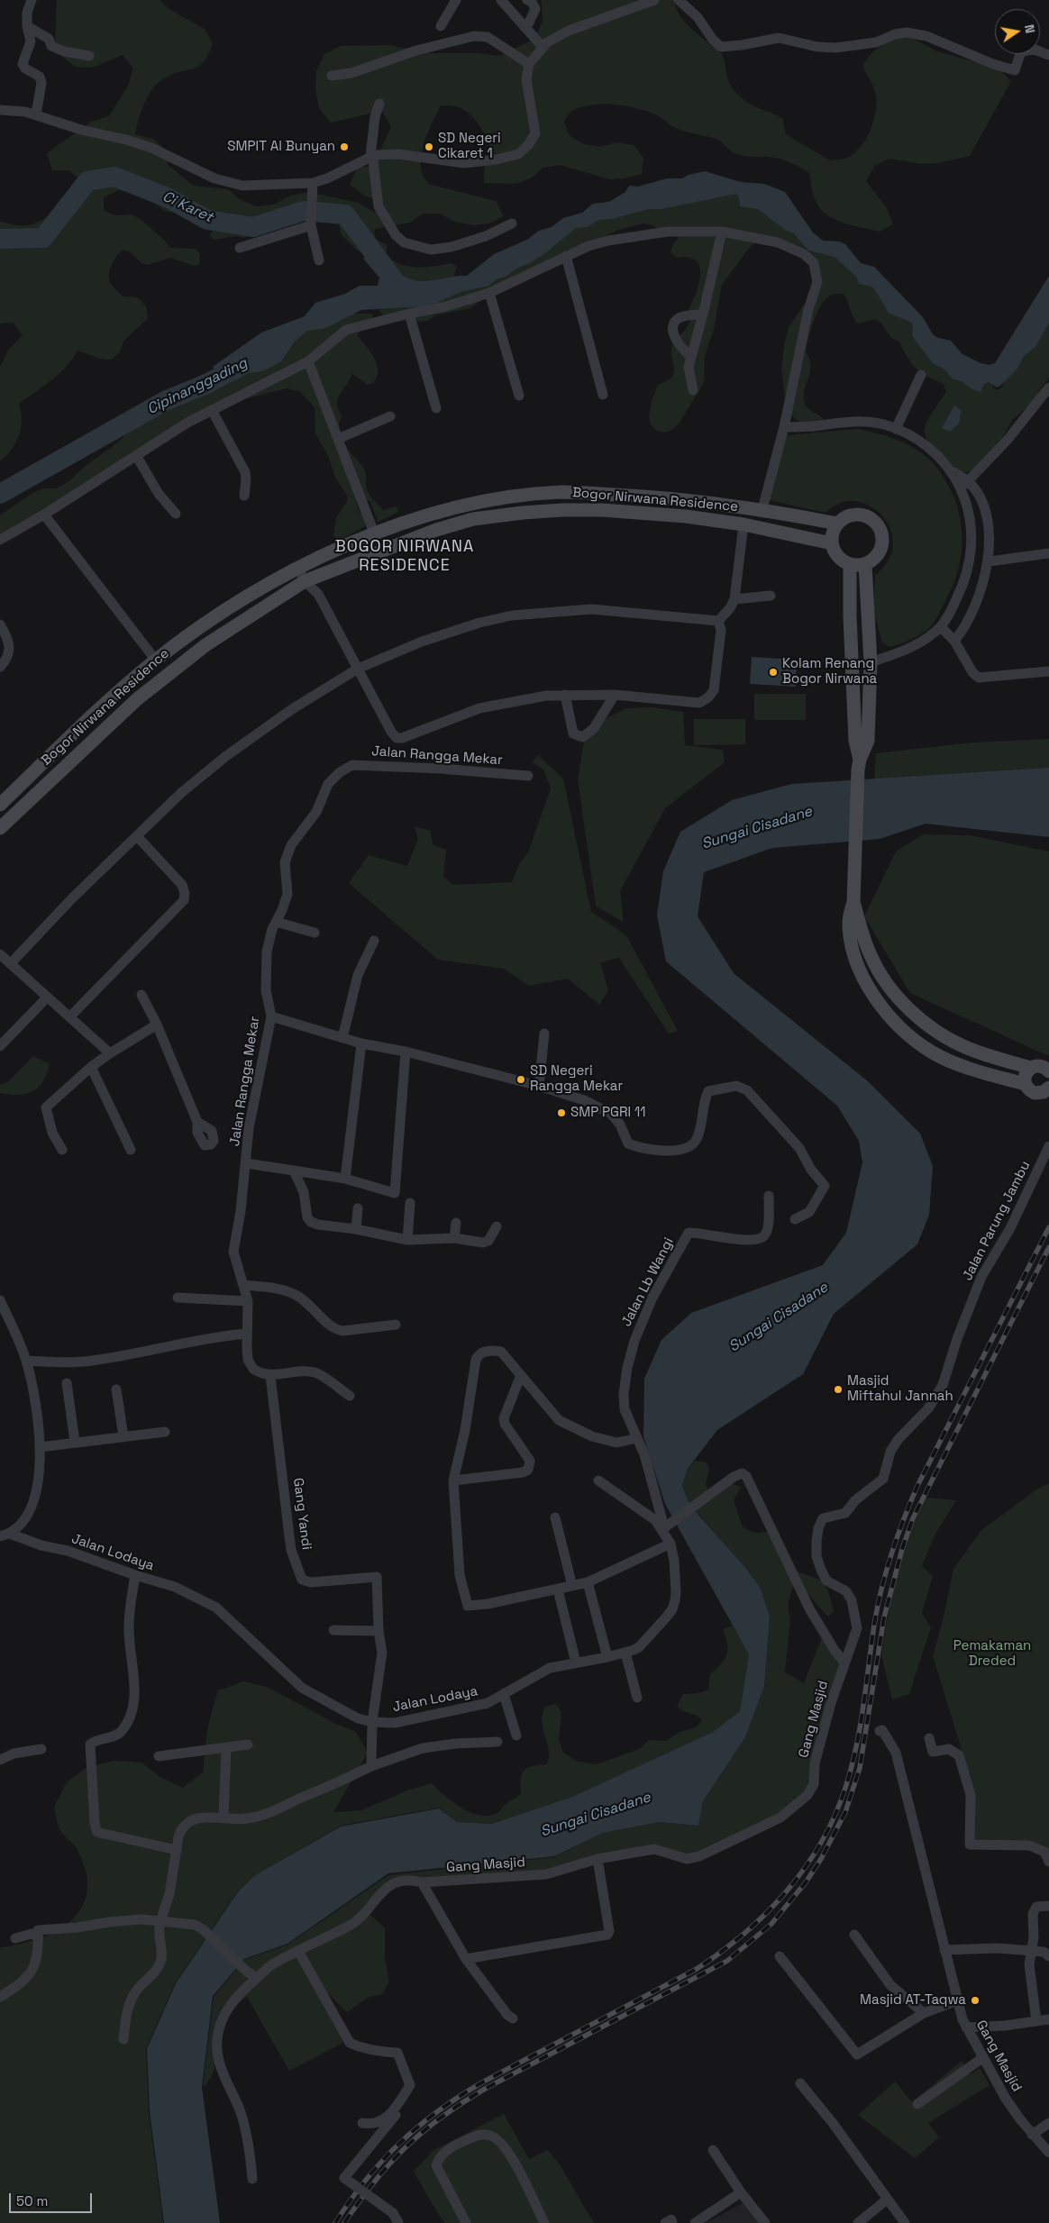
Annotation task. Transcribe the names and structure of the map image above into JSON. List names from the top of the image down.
{
  "streets": {
    "street": [
      "Bogor Nirwana Residence",
      "Jalan Rangga Mekar",
      "Jalan Parung Jambu",
      "Jalan Lb Wangi",
      "Gang Yandi",
      "Jalan Lodaya",
      "Gang Masjid"
    ]
  },
  "crossings": [
    ["Jalan Rangga Mekar", "Gang Yandi"],
    ["Jalan Parung Jambu", "Gang Masjid"]
  ],
  "districts": ["BOGOR NIRWANA RESIDENCE"],
  "water": ["Ci Karet", "Cipinanggading", "Sungai Cisadane"],
  "parks": ["Pemakaman Dreded"],
  "places": [
    "SMPIT Al Bunyan",
    "SD Negeri Cikaret 1",
    "Kolam Renang Bogor Nirwana",
    "SD Negeri Rangga Mekar",
    "SMP PGRI 11",
    "Masjid Miftahul Jannah",
    "Masjid AT-Taqwa"
  ],
  "scale_bar": "50 m",
  "north": "right"
}
